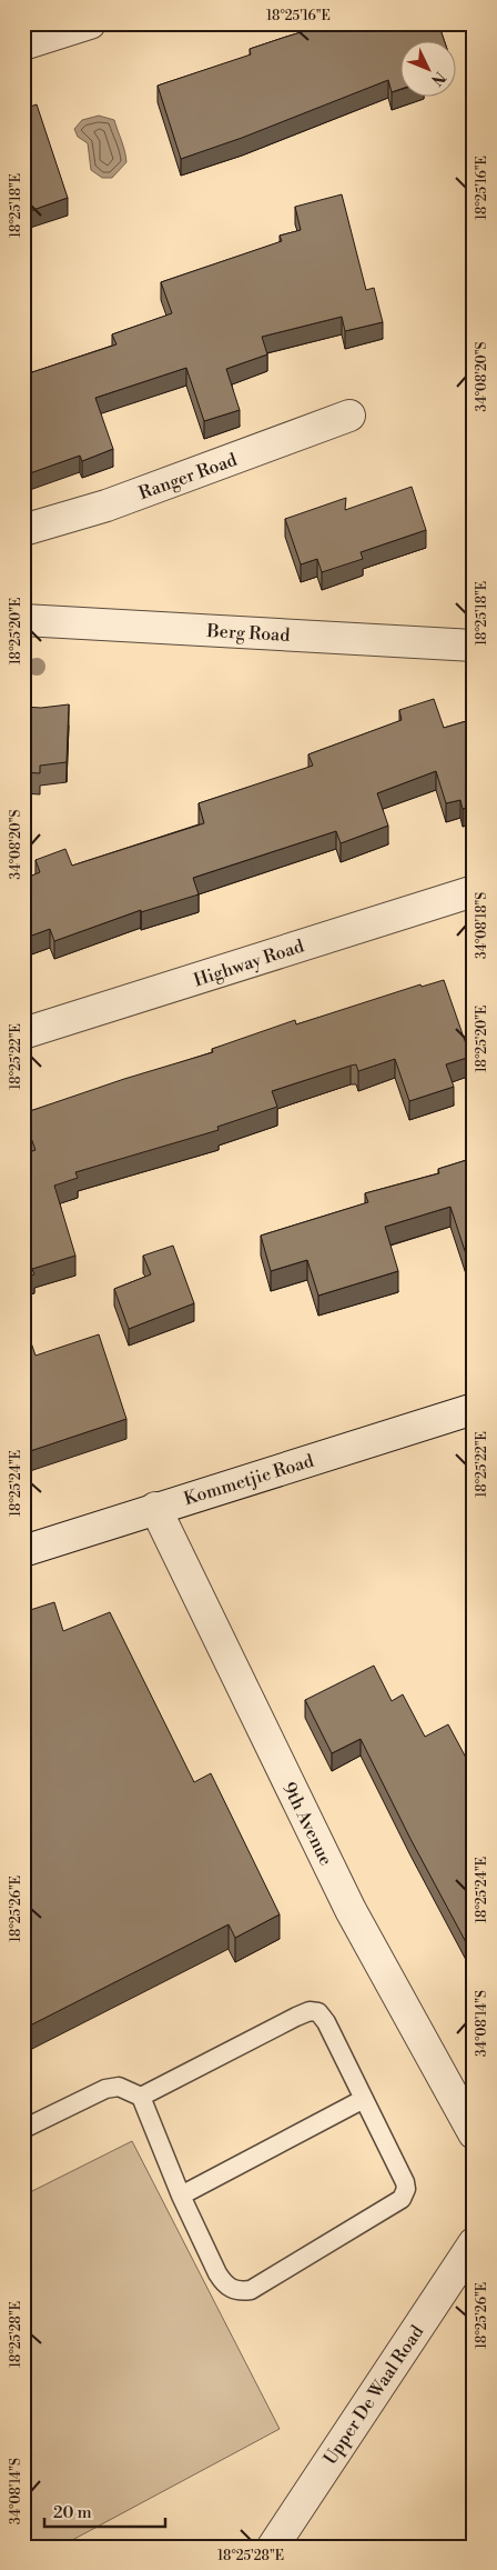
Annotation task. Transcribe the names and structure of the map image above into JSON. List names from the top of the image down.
{
  "streets": {
    "street": [
      "Ranger Road",
      "Berg Road",
      "Highway Road",
      "Kommetjie Road",
      "9th Avenue",
      "Upper De Waal Road"
    ]
  },
  "crossings": [
    ["Kommetjie Road", "9th Avenue"]
  ],
  "scale_bar": "20 m",
  "north": "bottom right",
  "coordinates": [
    "18°25'16\"E",
    "18°25'18\"E",
    "34°08'20\"S",
    "18°25'20\"E",
    "34°08'18\"S",
    "18°25'22\"E",
    "18°25'24\"E",
    "18°25'26\"E",
    "34°08'14\"S",
    "18°25'28\"E"
  ]
}
